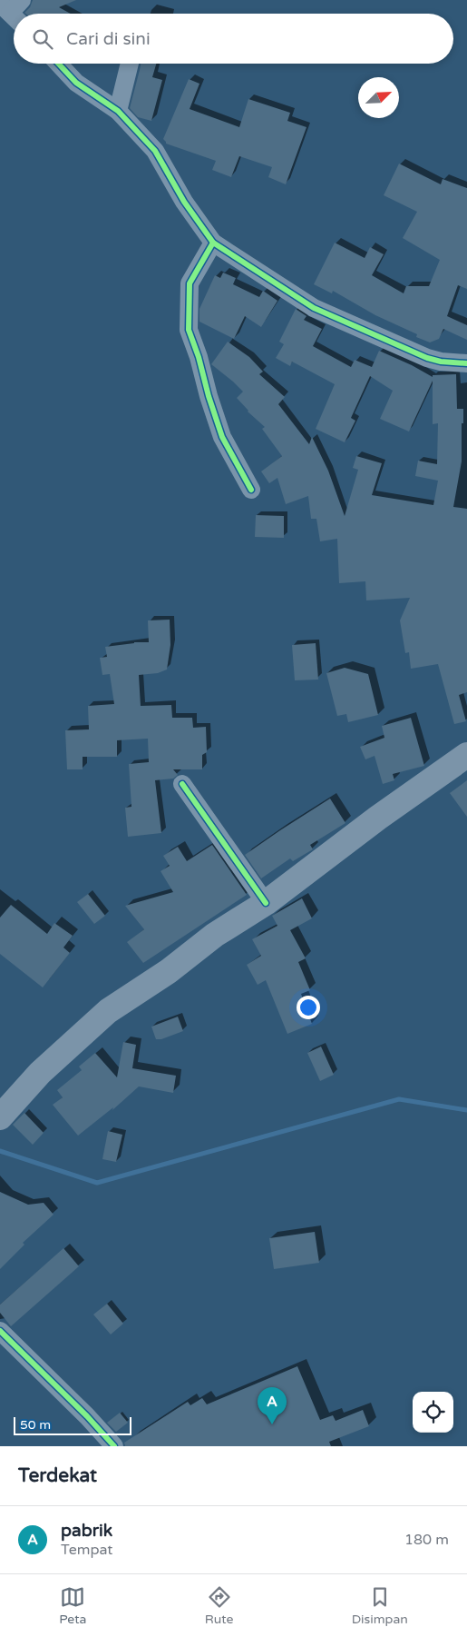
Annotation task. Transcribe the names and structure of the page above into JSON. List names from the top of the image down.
{
  "scale_bar": "50 m",
  "north": "top right",
  "page": {
    "search": "Cari di sini",
    "pins": "A",
    "scale": "50 m",
    "heading": "Terdekat",
    "list": [
      {
        "mark": "A",
        "name": "pabrik",
        "note": "Tempat",
        "value": "180 m"
      }
    ],
    "nav": ["Peta", "Rute", "Disimpan"]
  }
}
